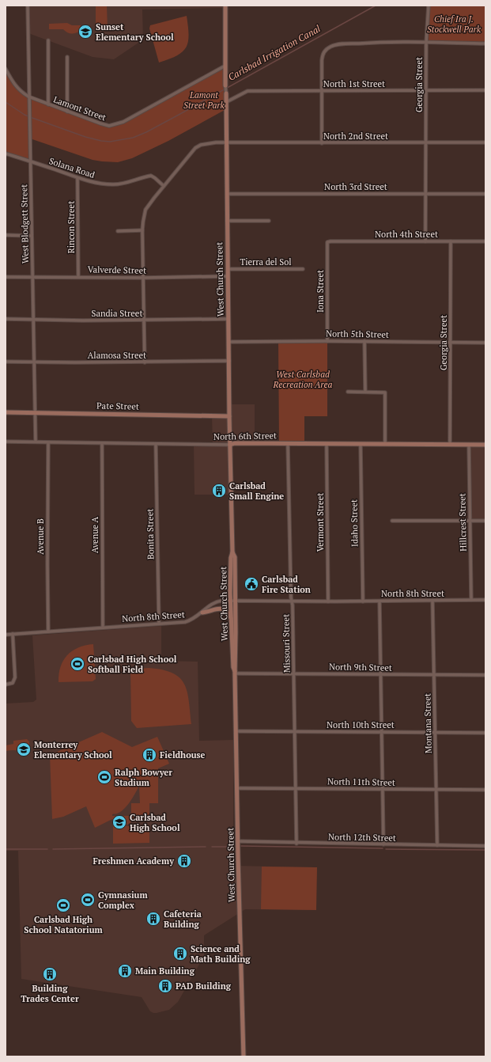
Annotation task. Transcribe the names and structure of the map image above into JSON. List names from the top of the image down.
{
  "streets": {
    "street": [
      "North 1st Street",
      "Georgia Street",
      "Lamont Street",
      "North 2nd Street",
      "Solana Road",
      "North 3rd Street",
      "West Blodgett Street",
      "Rincon Street",
      "North 4th Street",
      "Tierra del Sol",
      "Valverde Street",
      "West Church Street",
      "Iona Street",
      "Sandia Street",
      "North 5th Street",
      "Alamosa Street",
      "Pate Street",
      "North 6th Street",
      "Vermont Street",
      "Hillcrest Street",
      "Idaho Street",
      "Bonita Street",
      "Avenue A",
      "Avenue B",
      "North 8th Street",
      "Missouri Street",
      "North 9th Street",
      "Montana Street",
      "North 10th Street",
      "North 11th Street",
      "North 12th Street"
    ]
  },
  "crossings": [
    ["North 1st Street", "Georgia Street"],
    ["North 1st Street", "West Church Street"],
    ["Georgia Street", "North 2nd Street"],
    ["Georgia Street", "North 3rd Street"],
    ["Georgia Street", "North 4th Street"],
    ["Georgia Street", "North 5th Street"],
    ["Georgia Street", "North 6th Street"],
    ["Lamont Street", "West Blodgett Street"],
    ["Lamont Street", "West Church Street"],
    ["North 2nd Street", "West Church Street"],
    ["Solana Road", "West Blodgett Street"],
    ["Solana Road", "Rincon Street"],
    ["North 3rd Street", "West Church Street"],
    ["West Blodgett Street", "Valverde Street"],
    ["West Blodgett Street", "Sandia Street"],
    ["West Blodgett Street", "Alamosa Street"],
    ["West Blodgett Street", "Pate Street"],
    ["West Blodgett Street", "North 6th Street"],
    ["Rincon Street", "Valverde Street"],
    ["North 4th Street", "Iona Street"],
    ["Tierra del Sol", "West Church Street"],
    ["Valverde Street", "West Church Street"],
    ["West Church Street", "Sandia Street"],
    ["West Church Street", "North 5th Street"],
    ["West Church Street", "Alamosa Street"],
    ["West Church Street", "Pate Street"],
    ["West Church Street", "North 6th Street"],
    ["West Church Street", "North 8th Street"],
    ["West Church Street", "North 9th Street"],
    ["West Church Street", "North 10th Street"],
    ["West Church Street", "North 11th Street"],
    ["West Church Street", "North 12th Street"],
    ["Iona Street", "North 5th Street"],
    ["North 6th Street", "Vermont Street"],
    ["North 6th Street", "Hillcrest Street"],
    ["North 6th Street", "Idaho Street"],
    ["North 6th Street", "Bonita Street"],
    ["North 6th Street", "Avenue A"],
    ["North 6th Street", "Avenue B"],
    ["North 6th Street", "Missouri Street"],
    ["Vermont Street", "North 8th Street"],
    ["Hillcrest Street", "North 8th Street"],
    ["Idaho Street", "North 8th Street"],
    ["Bonita Street", "North 8th Street"],
    ["Avenue A", "North 8th Street"],
    ["Avenue B", "North 8th Street"],
    ["North 8th Street", "Missouri Street"],
    ["North 8th Street", "Montana Street"],
    ["Missouri Street", "North 9th Street"],
    ["Missouri Street", "North 10th Street"],
    ["Missouri Street", "North 11th Street"],
    ["Missouri Street", "North 12th Street"],
    ["North 9th Street", "Montana Street"],
    ["Montana Street", "North 10th Street"],
    ["Montana Street", "North 11th Street"],
    ["Montana Street", "North 12th Street"]
  ],
  "water": ["Carlsbad Irrigation Canal"],
  "parks": ["Chief Ira J. Stockwell Park", "Lamont Street Park", "West Carlsbad Recreation Area"],
  "places": {
    "school or university": ["Sunset Elementary School", "Monterrey Elementary School", "Carlsbad High School"],
    "building": [
      "Carlsbad Small Engine",
      "Fieldhouse",
      "Freshmen Academy",
      "Cafeteria Building",
      "Science and Math Building",
      "Main Building",
      "Building Trades Center",
      "PAD Building"
    ],
    "public building": ["Carlsbad Fire Station"],
    "sports": [
      "Carlsbad High School Softball Field",
      "Ralph Bowyer Stadium",
      "Gymnasium Complex",
      "Carlsbad High School Natatorium"
    ]
  }
}
